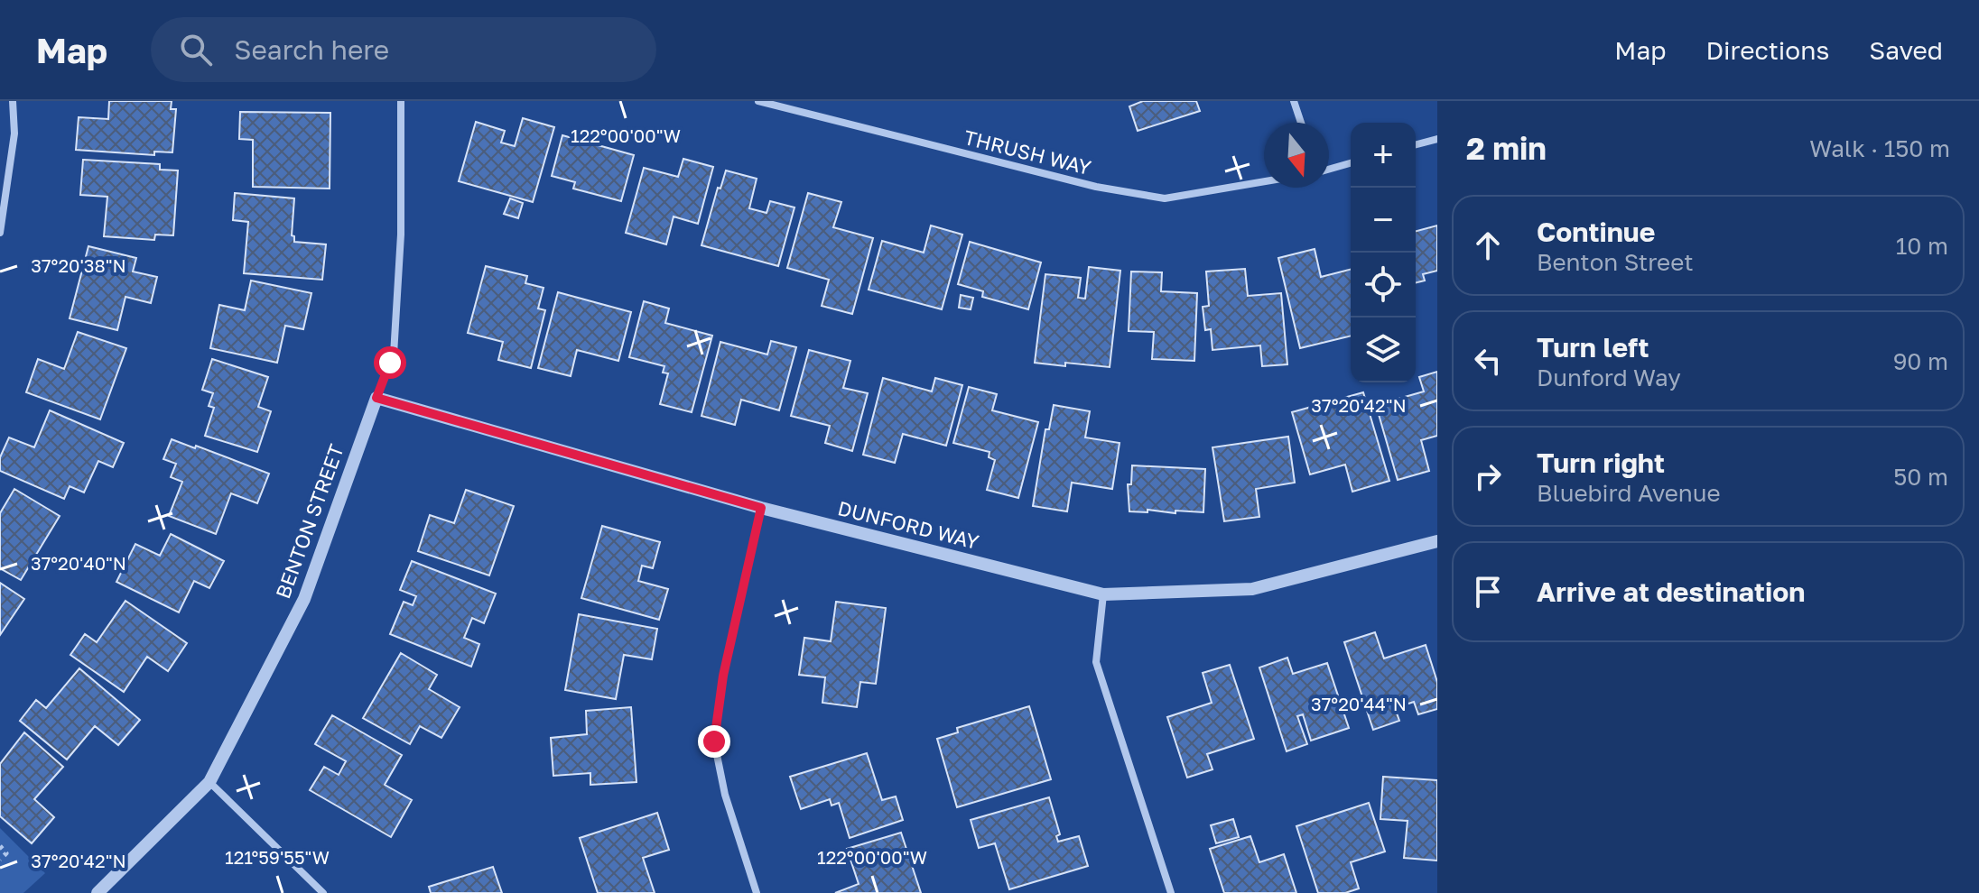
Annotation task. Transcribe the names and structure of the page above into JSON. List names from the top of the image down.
{
  "streets": {
    "street": ["THRUSH WAY", "BENTON STREET", "DUNFORD WAY"]
  },
  "crossings": [
    ["BENTON STREET", "DUNFORD WAY"]
  ],
  "north": "bottom",
  "page": {
    "header": "Map",
    "search": "Search here",
    "nav": ["Map", "Directions", "Saved"],
    "heading": ["2 min", "Walk · 150 m"],
    "map_buttons": ["+", "−"],
    "list": [
      ["Continue", "Benton Street", "10 m"],
      ["Turn left", "Dunford Way", "90 m"],
      ["Turn right", "Bluebird Avenue", "50 m"],
      "Arrive at destination"
    ]
  },
  "coordinates": [
    "122°00'00\"W",
    "37°20'38\"N",
    "37°20'42\"N",
    "37°20'40\"N",
    "37°20'44\"N",
    "121°59'55\"W"
  ]
}
